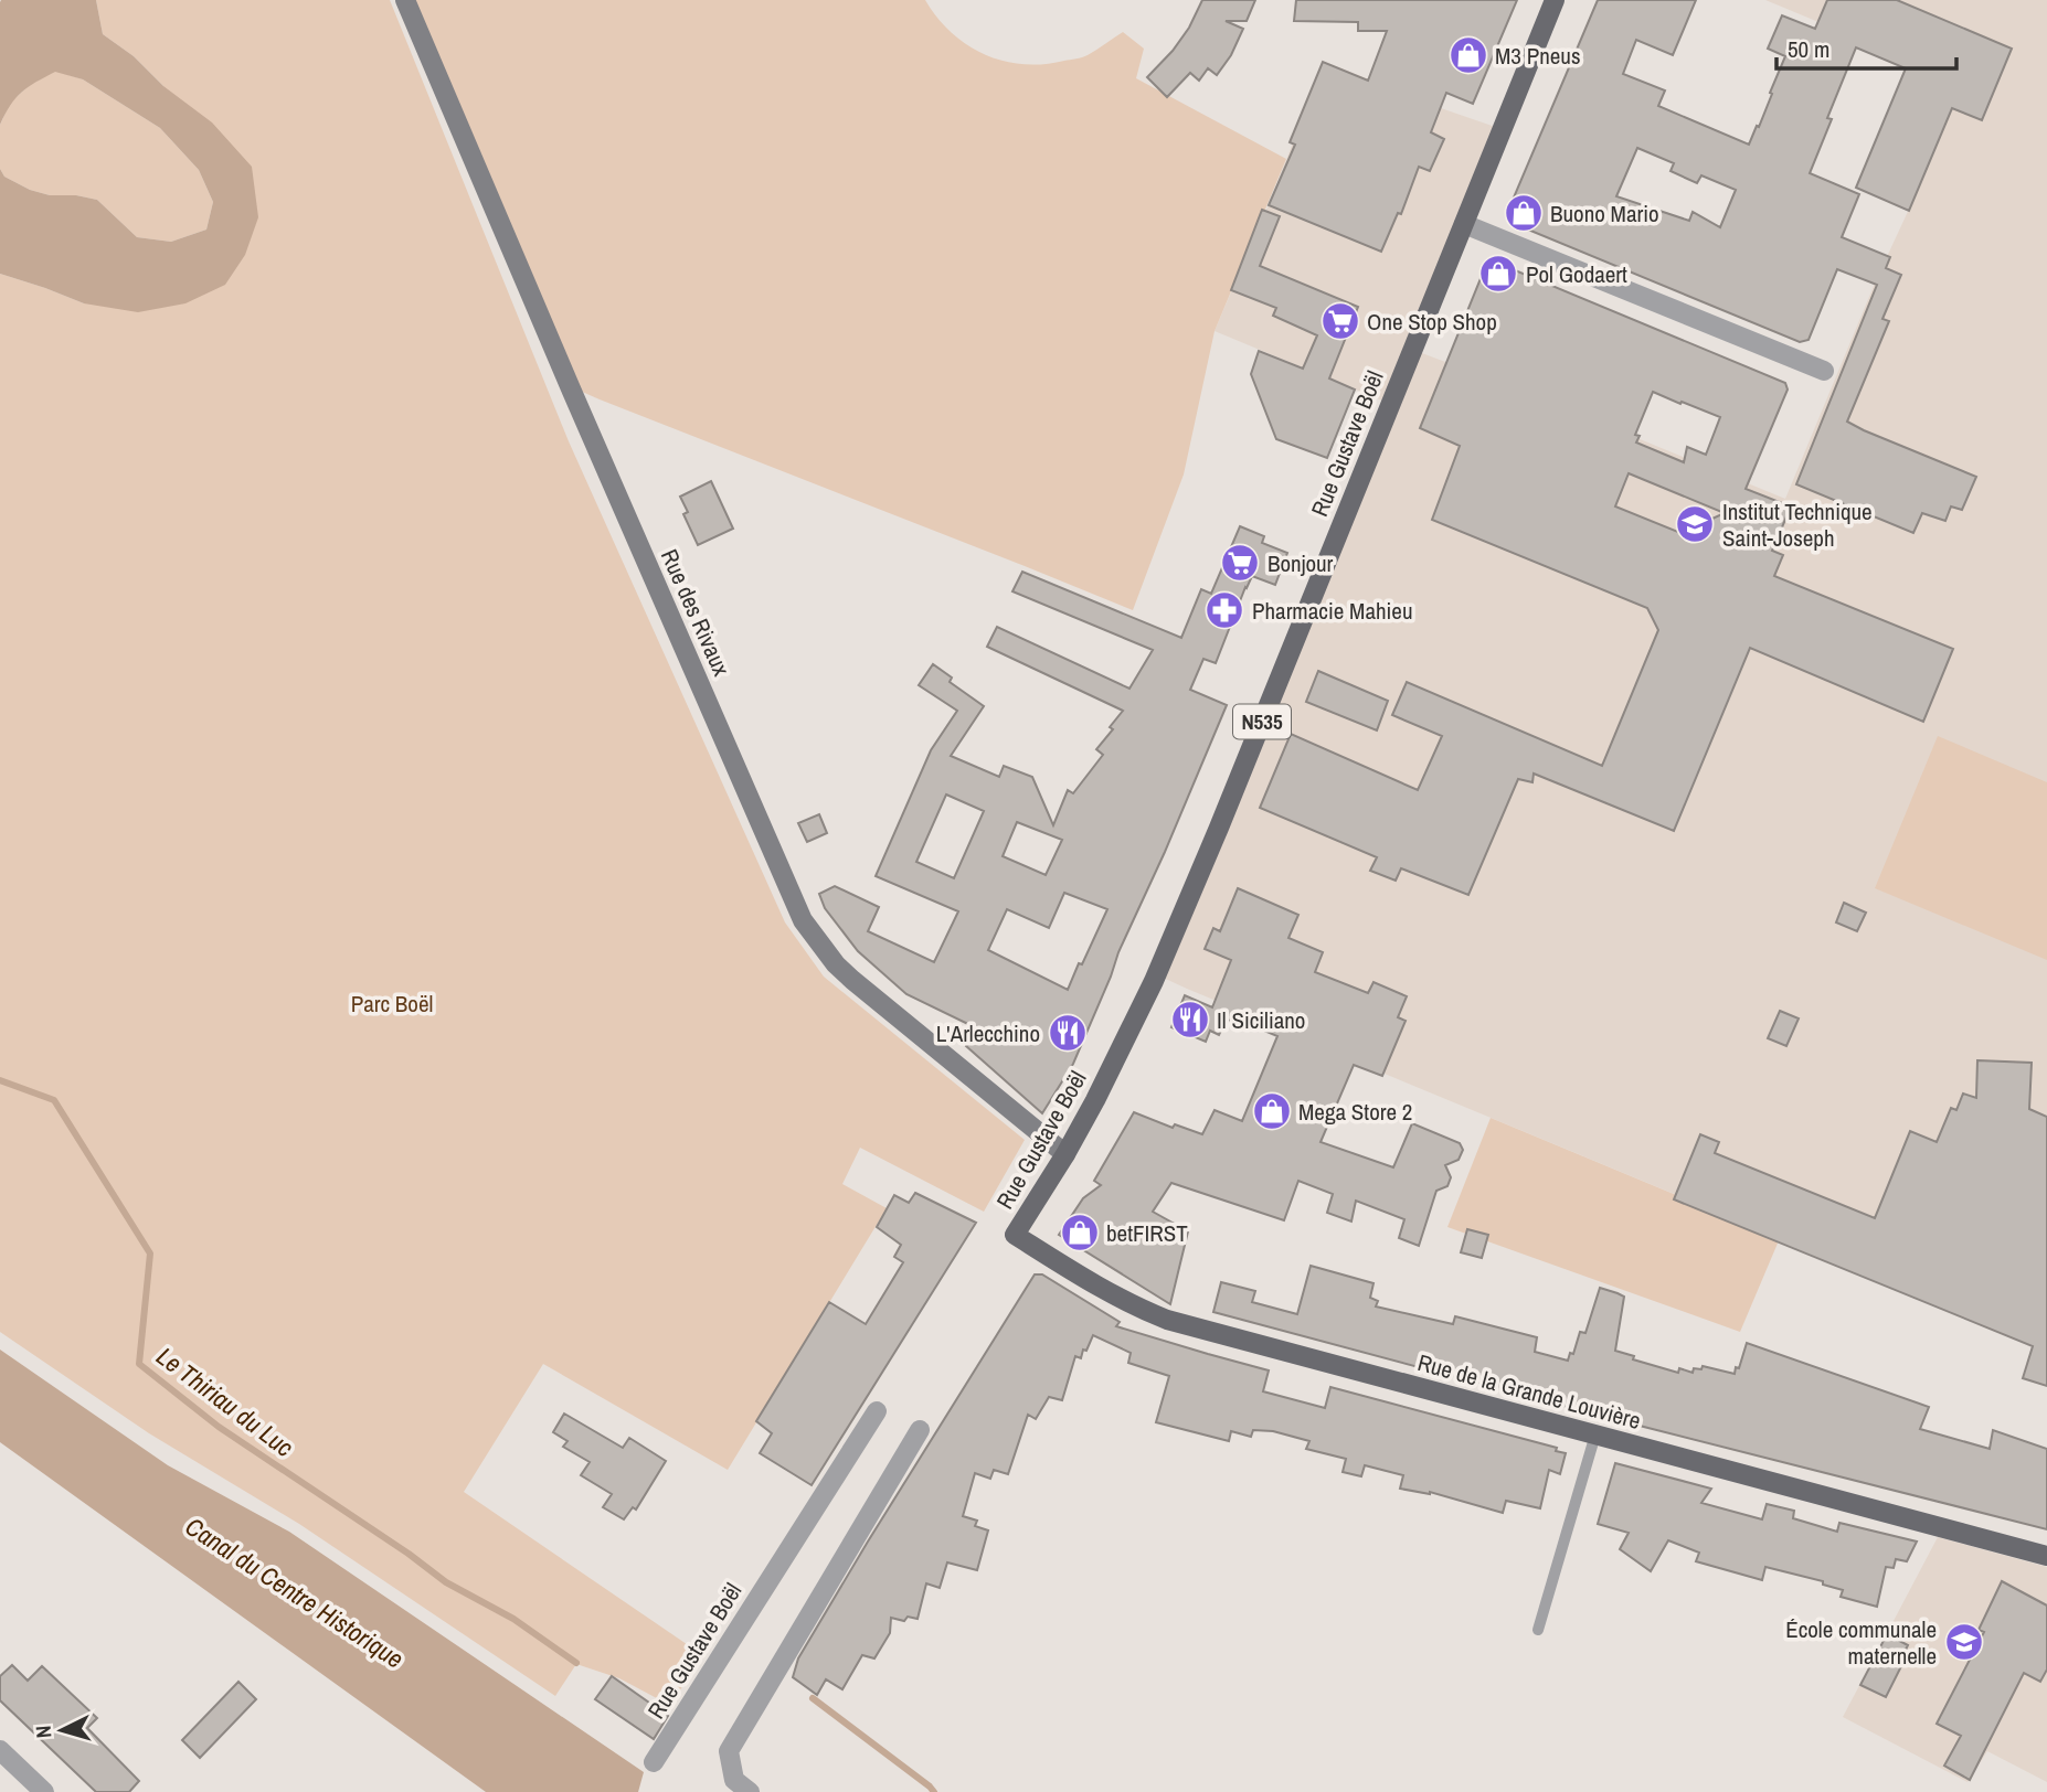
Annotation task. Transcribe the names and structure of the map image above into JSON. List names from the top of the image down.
{
  "streets": {
    "main road": ["Rue Gustave Boël", "N535", "Rue de la Grande Louvière"],
    "street": ["Rue des Rivaux"]
  },
  "crossings": [
    ["Rue Gustave Boël", "Rue des Rivaux"],
    ["Rue Gustave Boël", "Rue de la Grande Louvière"]
  ],
  "water": ["Le Thiriau du Luc", "Canal du Centre Historique"],
  "parks": ["Parc Boël"],
  "places": {
    "shop": [
      "M3 Pneus",
      "Buono Mario",
      "Pol Godaert",
      "Mega Store 2",
      "betFIRST"
    ],
    "supermarket": ["One Stop Shop", "Bonjour"],
    "school or university": ["Institut Technique Saint-Joseph", "École communale maternelle"],
    "pharmacy": ["Pharmacie Mahieu"],
    "restaurant": ["Il Siciliano", "L'Arlecchino"]
  },
  "scale_bar": "50 m",
  "north": "left"
}
